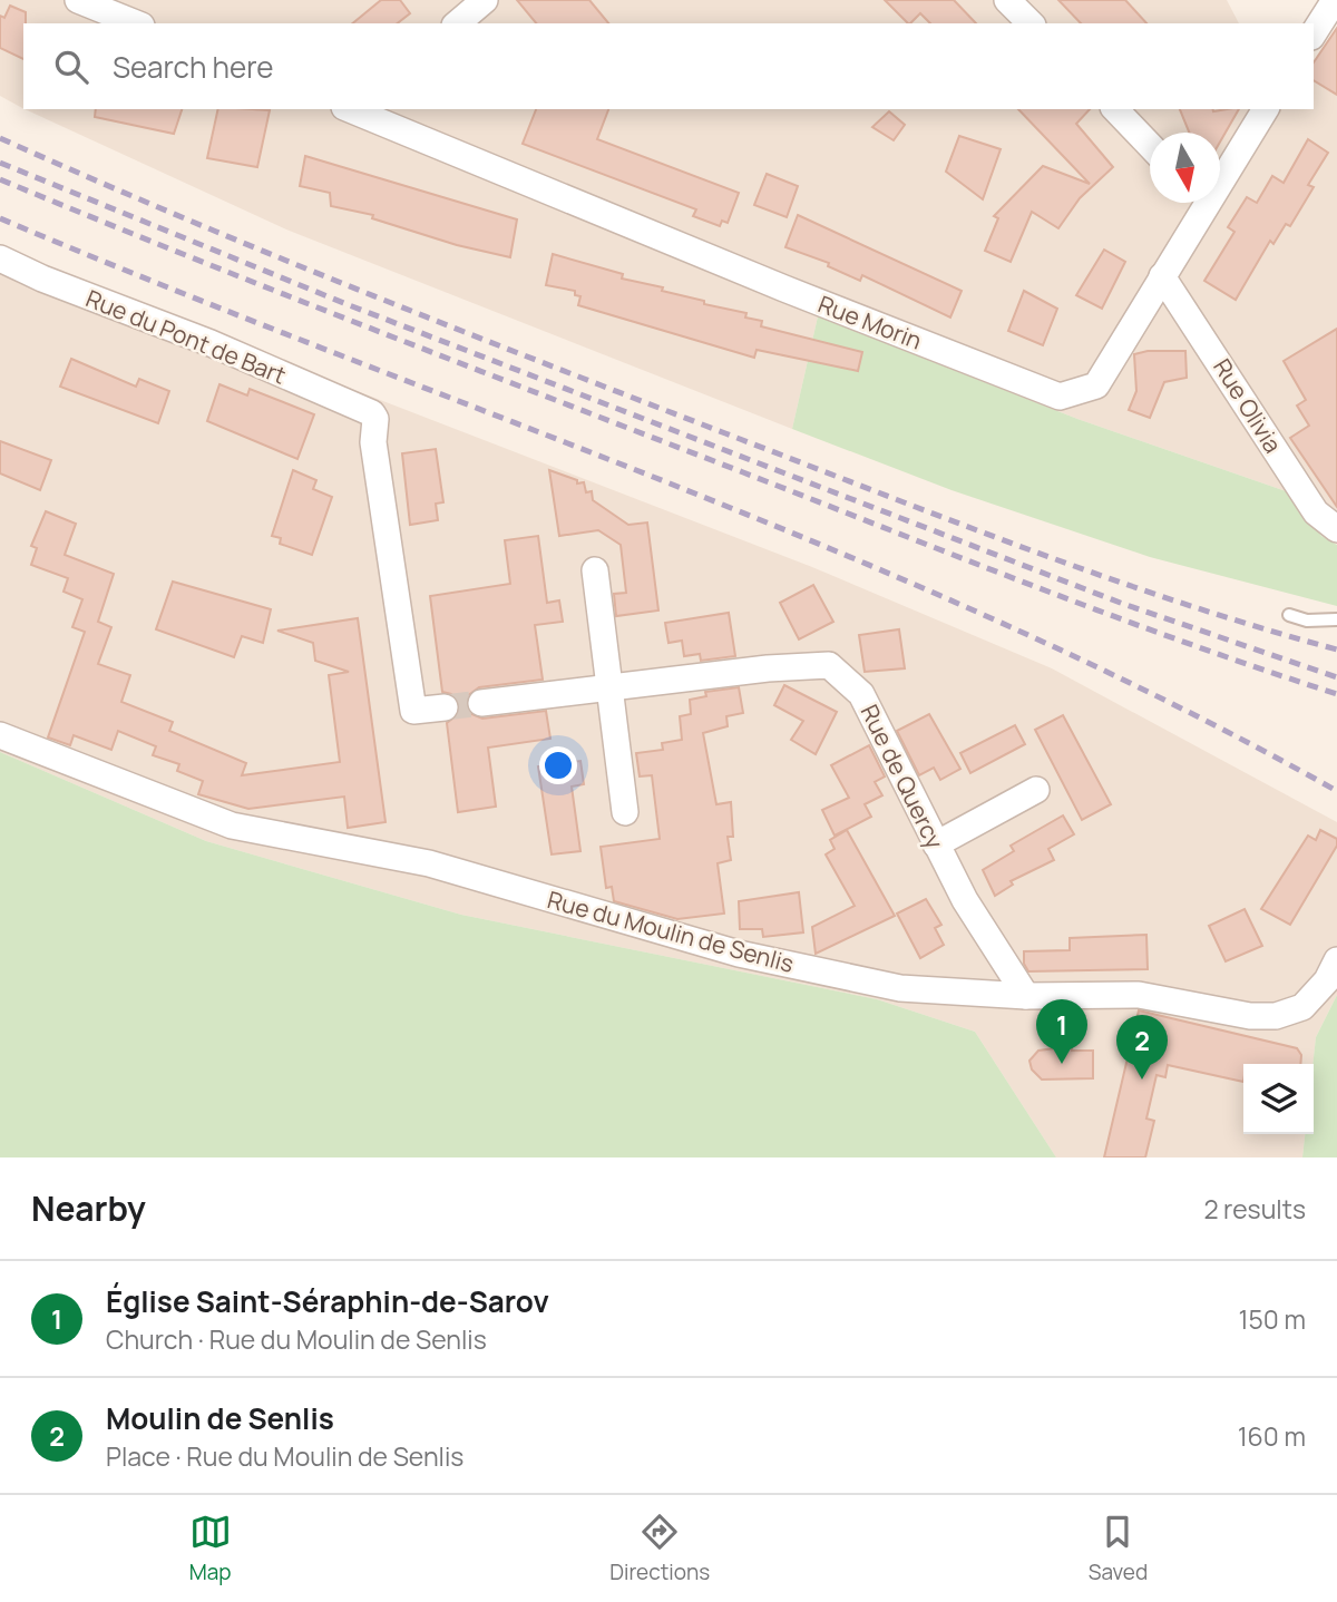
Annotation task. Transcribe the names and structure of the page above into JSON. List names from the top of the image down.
{
  "streets": {
    "street": [
      "Rue Morin",
      "Rue du Pont de Bart",
      "Rue Olivia",
      "Rue de Quercy",
      "Rue du Moulin de Senlis"
    ]
  },
  "crossings": [
    ["Rue Morin", "Rue Olivia"],
    ["Rue de Quercy", "Rue du Moulin de Senlis"]
  ],
  "north": "bottom",
  "page": {
    "search": "Search here",
    "pins": ["1", "2"],
    "heading": ["Nearby", "2 results"],
    "list": [
      {
        "mark": "1",
        "name": "Église Saint-Séraphin-de-Sarov",
        "note": "Church · Rue du Moulin de Senlis",
        "value": "150 m"
      },
      {
        "mark": "2",
        "name": "Moulin de Senlis",
        "note": "Place · Rue du Moulin de Senlis",
        "value": "160 m"
      }
    ],
    "nav": ["Map", "Directions", "Saved"]
  }
}
